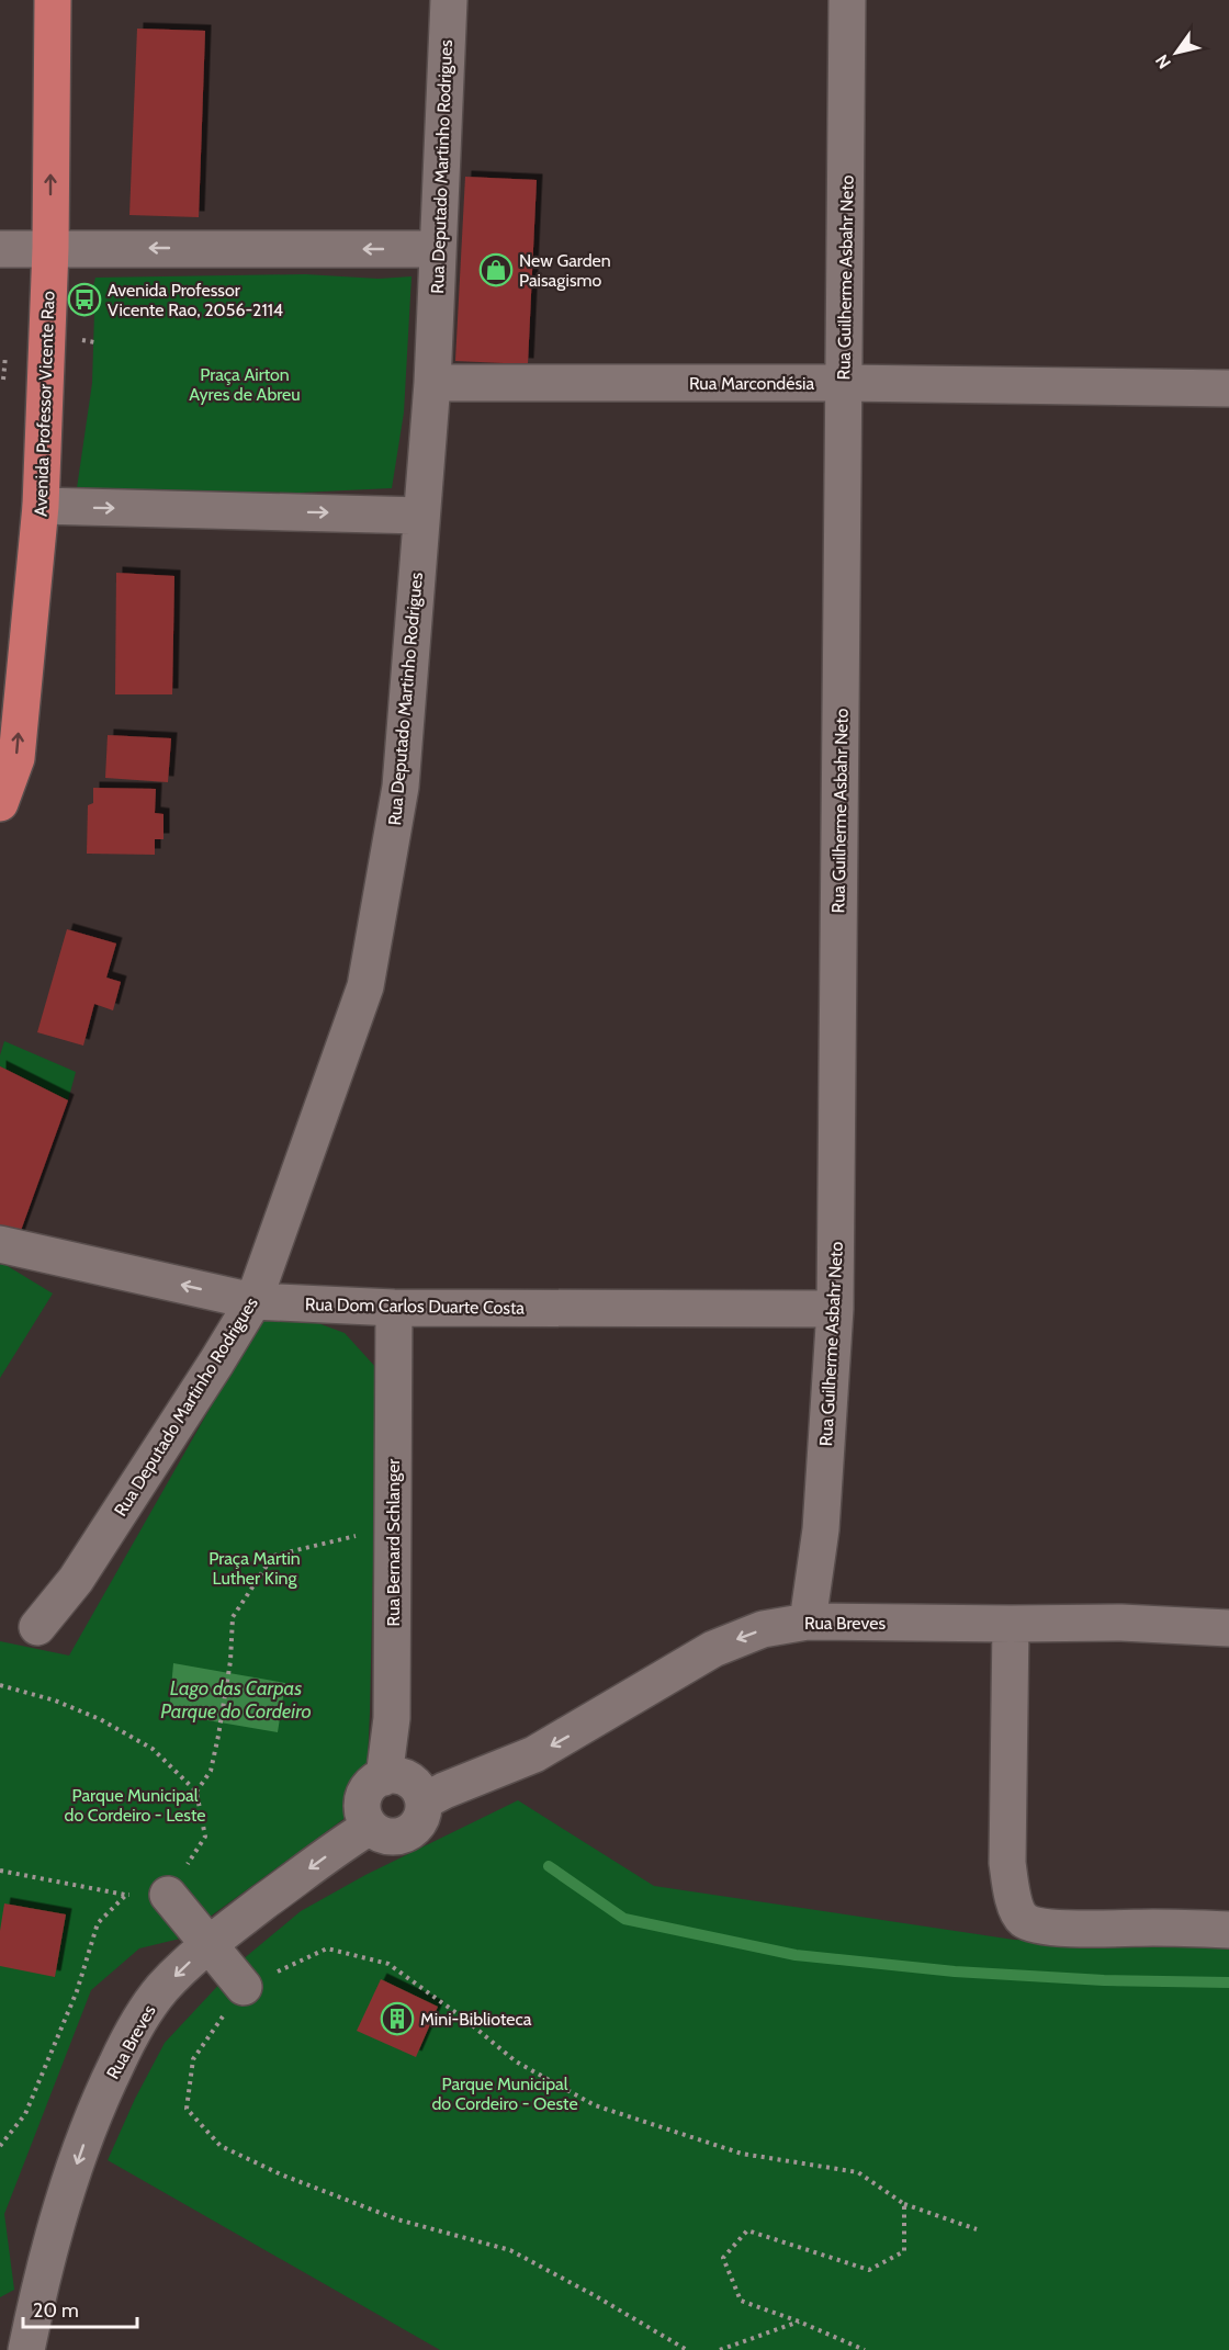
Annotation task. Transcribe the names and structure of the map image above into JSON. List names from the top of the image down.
{
  "streets": {
    "main road": ["Avenida Professor Vicente Rao"],
    "street": [
      "Rua Deputado Martinho Rodrigues",
      "Rua Guilherme Asbahr Neto",
      "Rua Marcondésia",
      "Rua Dom Carlos Duarte Costa",
      "Rua Bernard Schlanger",
      "Rua Breves"
    ]
  },
  "crossings": [
    ["Rua Deputado Martinho Rodrigues", "Rua Marcondésia"],
    ["Rua Deputado Martinho Rodrigues", "Rua Dom Carlos Duarte Costa"],
    ["Rua Guilherme Asbahr Neto", "Rua Marcondésia"],
    ["Rua Guilherme Asbahr Neto", "Rua Dom Carlos Duarte Costa"],
    ["Rua Guilherme Asbahr Neto", "Rua Breves"],
    ["Rua Dom Carlos Duarte Costa", "Rua Bernard Schlanger"],
    ["Rua Bernard Schlanger", "Rua Breves"]
  ],
  "one_way": ["Avenida Professor Vicente Rao", "Rua Breves"],
  "water": ["Lago das Carpas Parque do Cordeiro"],
  "parks": [
    "Praça Airton Ayres de Abreu",
    "Praça Martin Luther King",
    "Parque Municipal do Cordeiro - Leste",
    "Parque Municipal do Cordeiro - Oeste"
  ],
  "places": {
    "shop": ["New Garden Paisagismo"],
    "bus stop": ["Avenida Professor Vicente Rao, 2056-2114"],
    "building": ["Mini-Biblioteca"]
  },
  "scale_bar": "20 m",
  "north": "bottom left"
}
